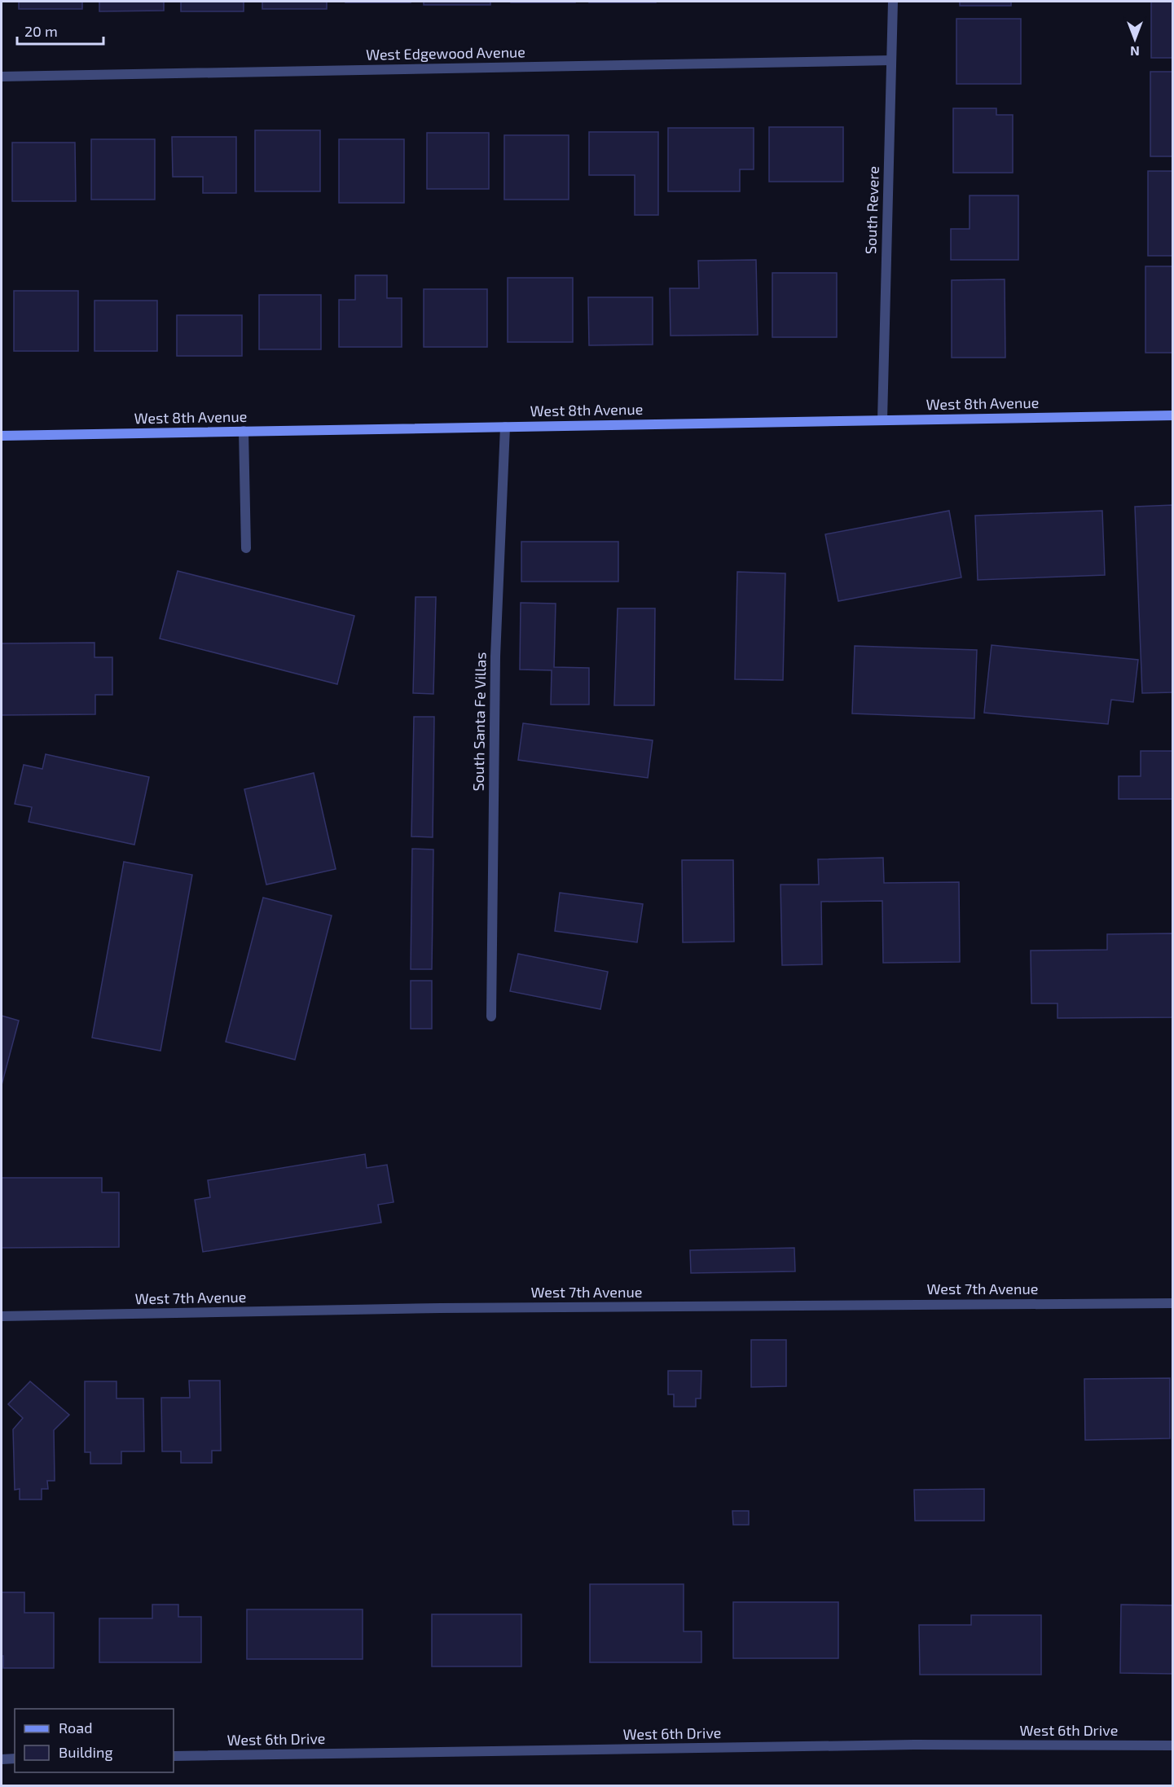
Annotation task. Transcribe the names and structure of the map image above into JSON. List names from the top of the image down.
{
  "streets": {
    "street": [
      "West Edgewood Avenue",
      "South Revere",
      "West 8th Avenue",
      "South Santa Fe Villas",
      "West 7th Avenue",
      "West 6th Drive"
    ]
  },
  "crossings": [
    ["West Edgewood Avenue", "South Revere"],
    ["South Revere", "West 8th Avenue"],
    ["West 8th Avenue", "South Santa Fe Villas"]
  ],
  "legend": ["Road", "Building"],
  "scale_bar": "20 m",
  "north": "bottom"
}
